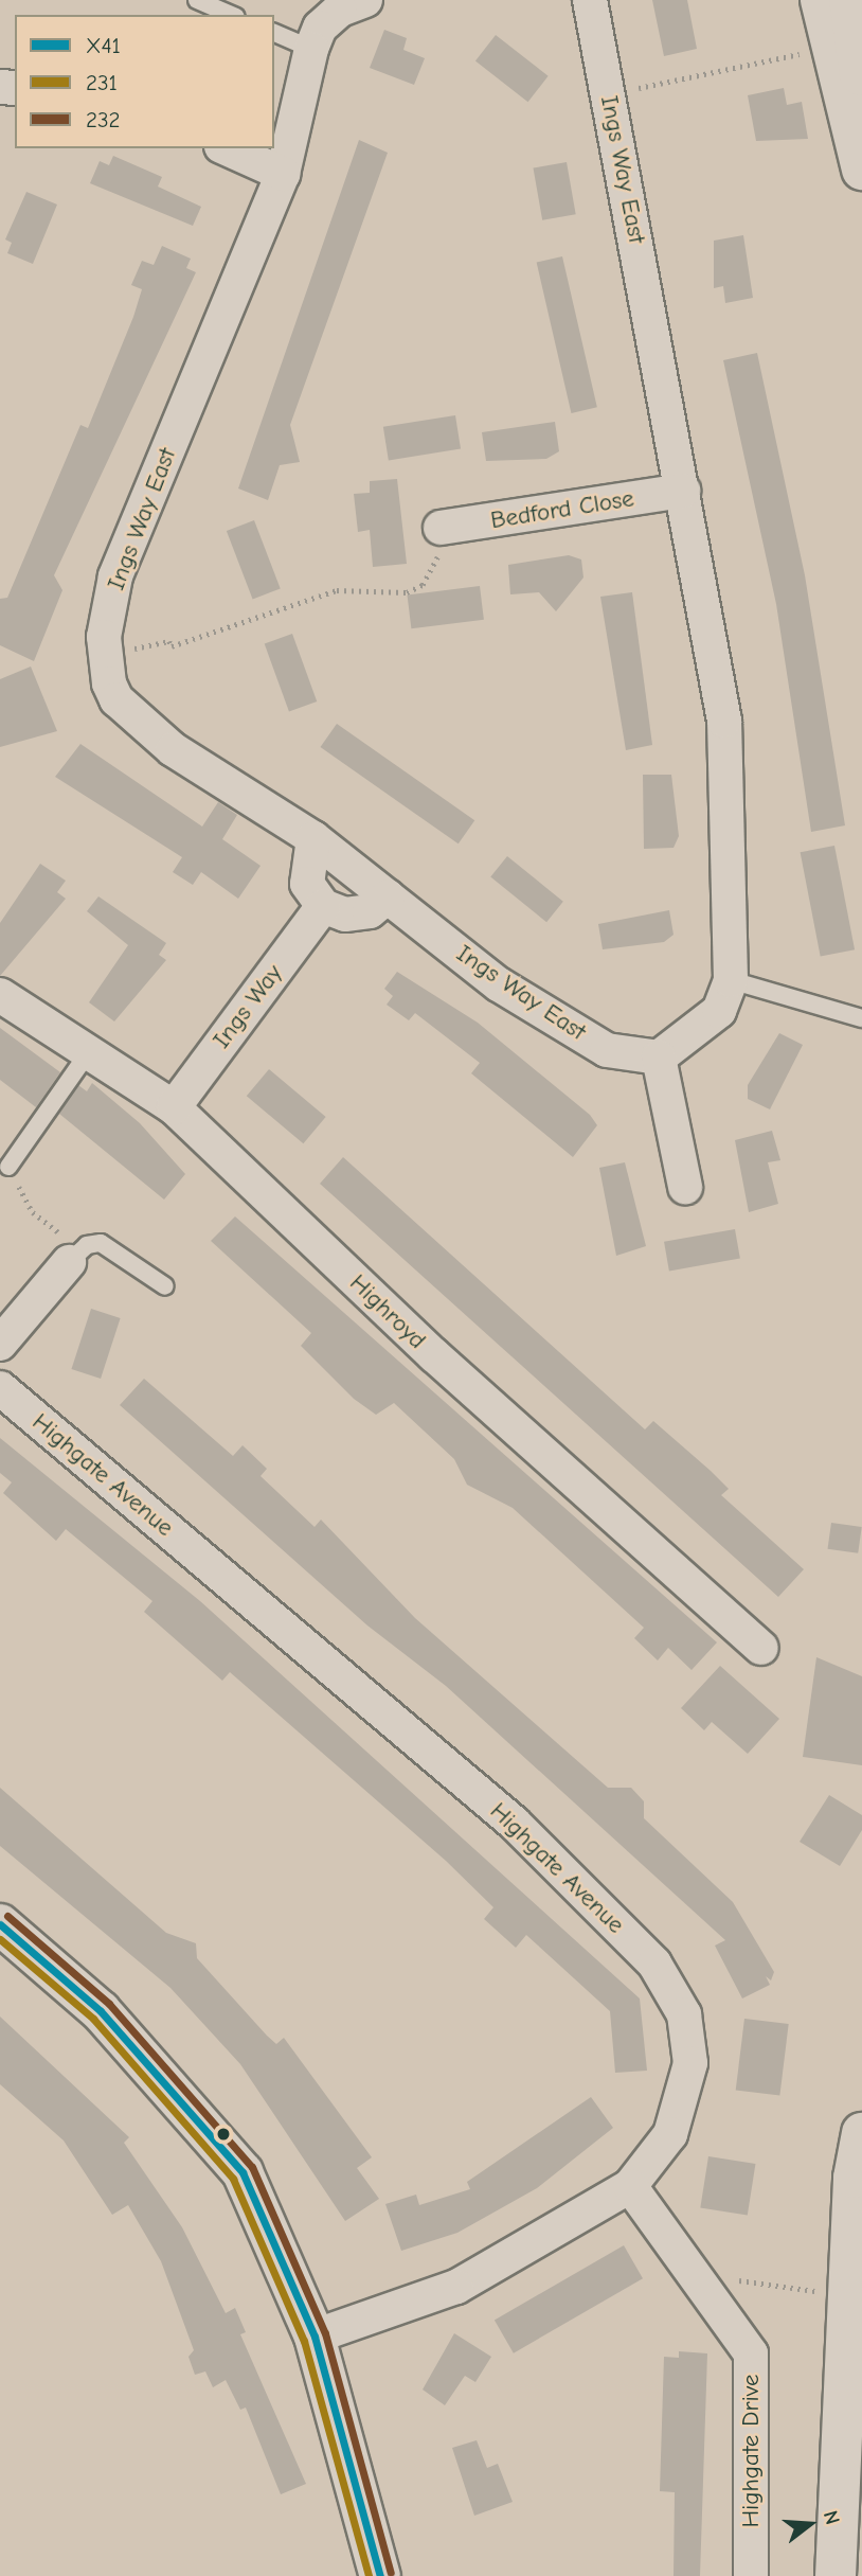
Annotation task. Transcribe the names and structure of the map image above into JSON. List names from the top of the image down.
{
  "streets": {
    "street": [
      "Ings Way East",
      "Bedford Close",
      "Ings Way",
      "Highroyd",
      "Highgate Avenue",
      "Highgate Drive"
    ]
  },
  "crossings": [
    ["Ings Way East", "Bedford Close"],
    ["Ings Way", "Highroyd"],
    ["Highgate Avenue", "Highgate Drive"]
  ],
  "lines": ["transit line 232", "transit line X41", "transit line 231"],
  "legend": ["X41", "231", "232"],
  "north": "right"
}
